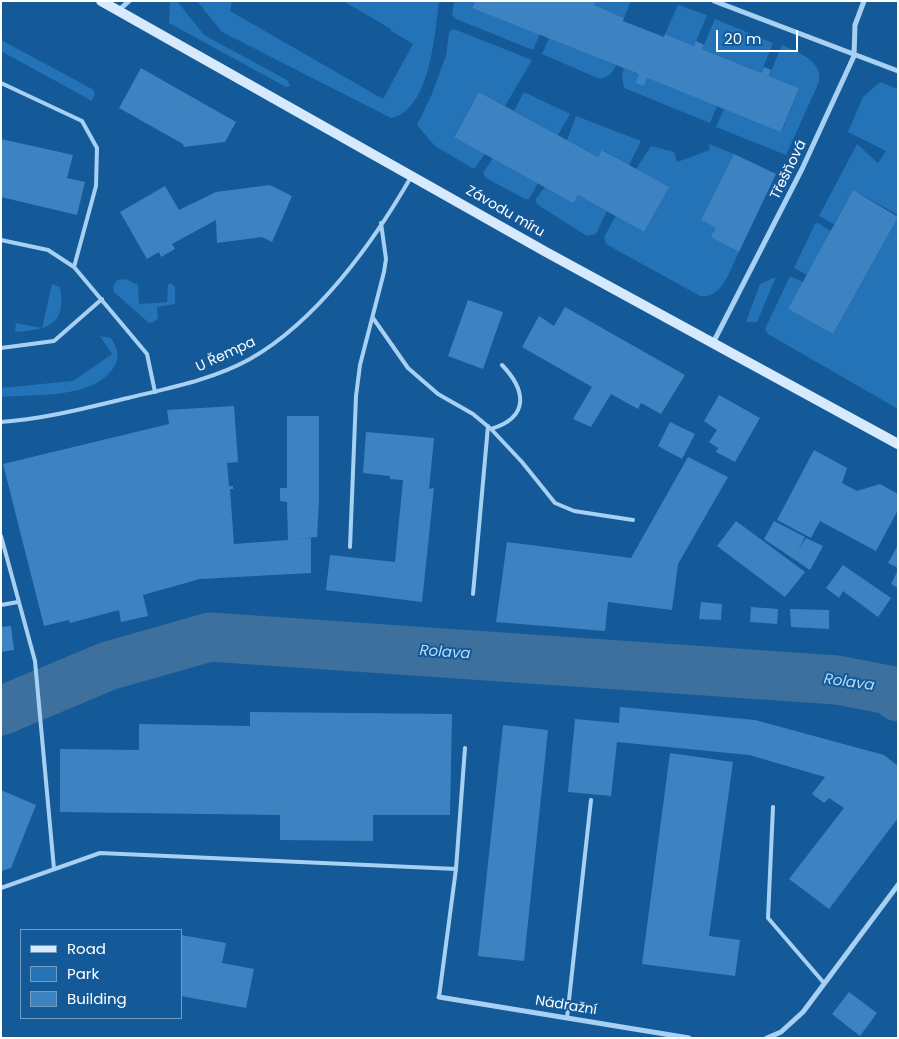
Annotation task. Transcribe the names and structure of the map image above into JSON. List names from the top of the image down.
{
  "streets": {
    "main road": ["Závodu míru"],
    "street": ["Třešňová", "Nádražní"],
    "lane": ["U Řempa"]
  },
  "crossings": [
    ["Třešňová", "Závodu míru"],
    ["Závodu míru", "U Řempa"]
  ],
  "water": ["Rolava"],
  "legend": ["Road", "Park", "Building"],
  "scale_bar": "20 m"
}
